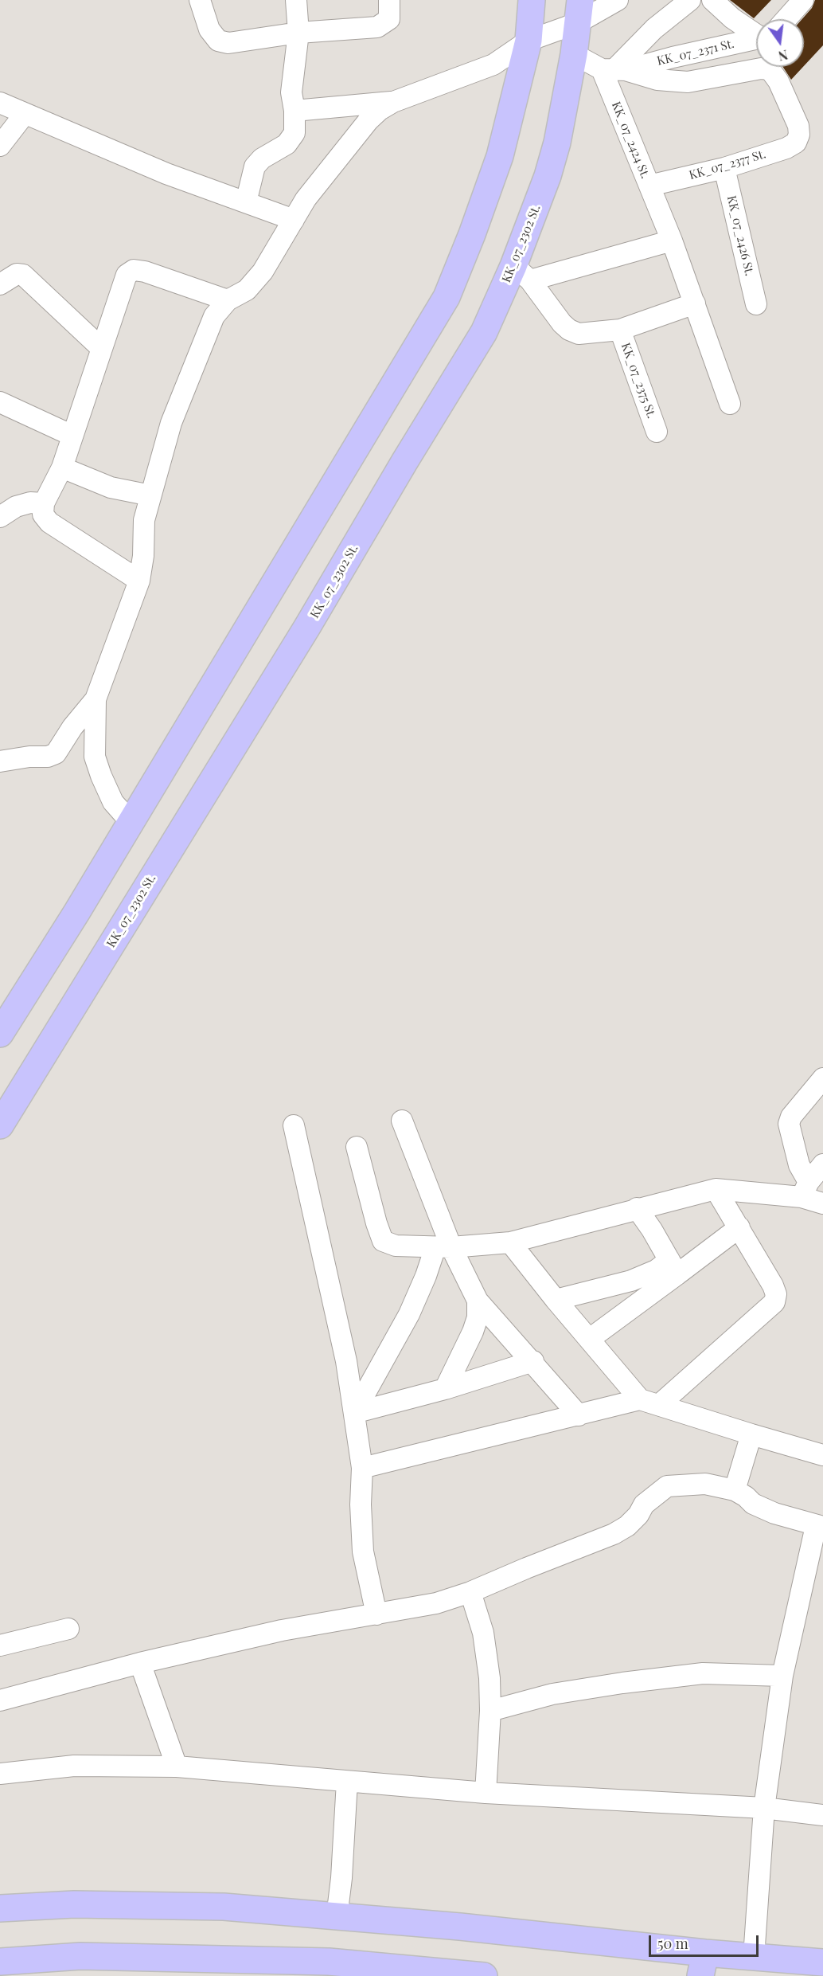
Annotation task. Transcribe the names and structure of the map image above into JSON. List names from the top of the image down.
{
  "streets": {
    "main road": ["KK_07_2302 St."],
    "street": [
      "KK_07_2371 St.",
      "KK_07_2424 St.",
      "KK_07_2377 St.",
      "KK_07_2426 St.",
      "KK_07_2375 St."
    ]
  },
  "crossings": [
    ["KK_07_2371 St.", "KK_07_2424 St."],
    ["KK_07_2371 St.", "KK_07_2377 St."],
    ["KK_07_2424 St.", "KK_07_2377 St."],
    ["KK_07_2424 St.", "KK_07_2375 St."],
    ["KK_07_2377 St.", "KK_07_2426 St."],
    ["KK_07_2302 St.", "KK_07_2375 St."]
  ],
  "scale_bar": "50 m",
  "north": "bottom"
}
